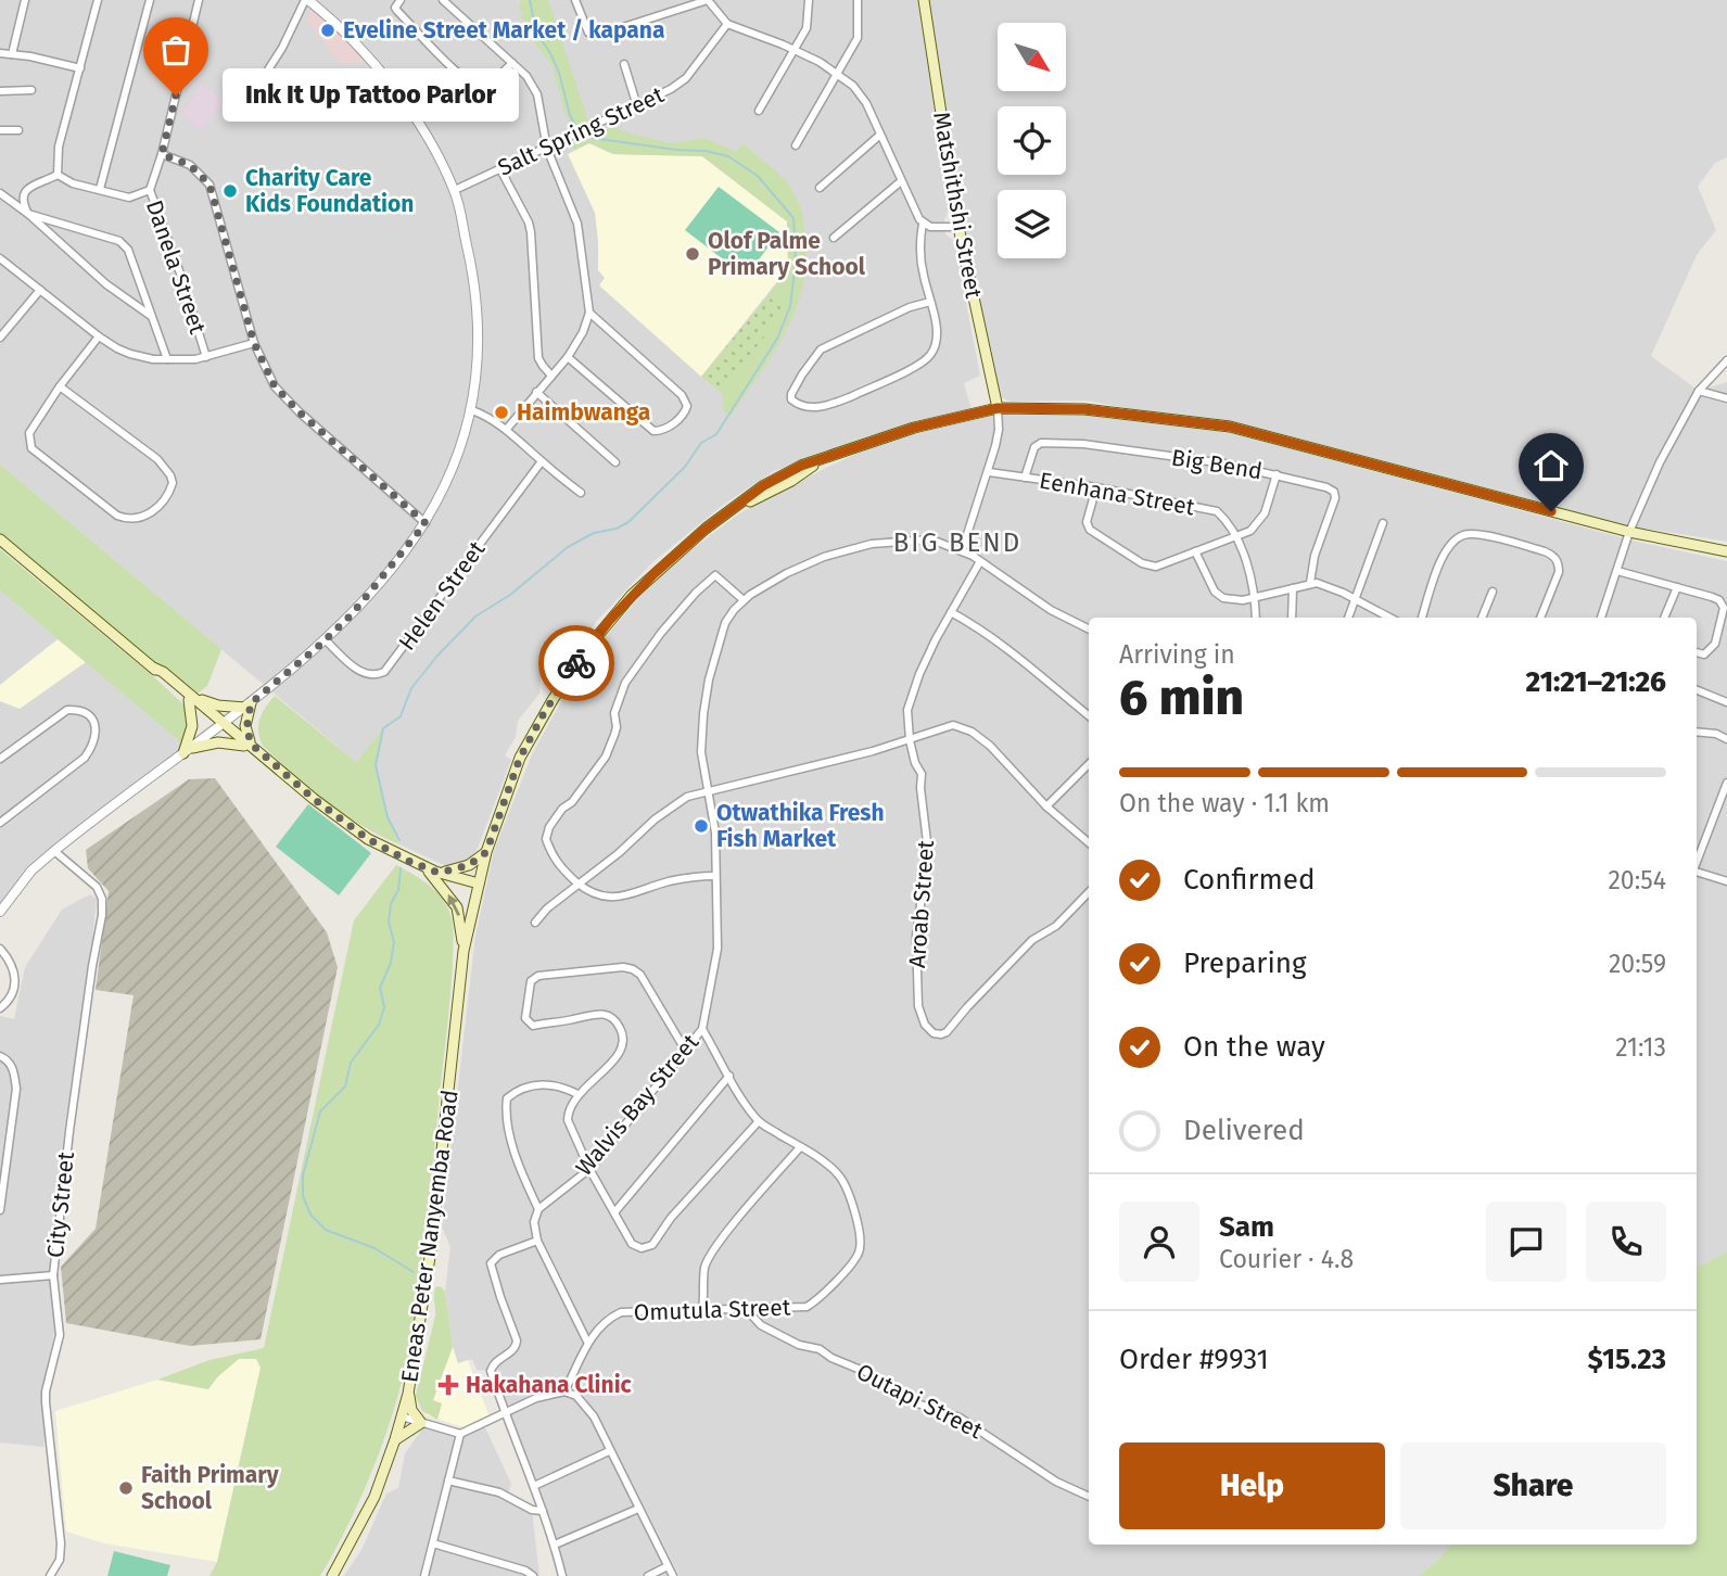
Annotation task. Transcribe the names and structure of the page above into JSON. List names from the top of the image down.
{
  "streets": {
    "main road": ["Matshithshi Street", "Eneas Peter Nanyemba Road"],
    "street": [
      "Salt Spring Street",
      "Danela Street",
      "Big Bend",
      "Eenhana Street",
      "Helen Street",
      "Aroab Street",
      "Walvis Bay Street",
      "City Street",
      "Omutula Street",
      "Outapi Street"
    ]
  },
  "crossings": [
    ["Matshithshi Street", "Eneas Peter Nanyemba Road"],
    ["Big Bend", "Eenhana Street"],
    ["Walvis Bay Street", "Omutula Street"],
    ["Omutula Street", "Outapi Street"]
  ],
  "districts": ["BIG BEND"],
  "places": {
    "other": [
      "Eveline Street Market / kapana",
      "Ink It Up Tattoo Parlor",
      "Charity Care Kids Foundation",
      "Olof Palme Primary School",
      "Haimbwanga",
      "Otwathika Fresh Fish Market",
      "Faith Primary School"
    ],
    "health": ["Hakahana Clinic"]
  },
  "north": "bottom right",
  "page": {
    "bubble": "Ink It Up Tattoo Parlor",
    "heading": ["6 min", "Arriving in", "21:21–21:26"],
    "panel": [
      "Sam",
      "Courier · 4.8",
      "Order #9931",
      "$15.23"
    ],
    "bar": "On the way · 1.1 km",
    "list": [
      ["Confirmed", "20:54"],
      ["Preparing", "20:59"],
      ["On the way", "21:13"],
      "Delivered"
    ],
    "buttons": ["Help", "Share"]
  }
}
